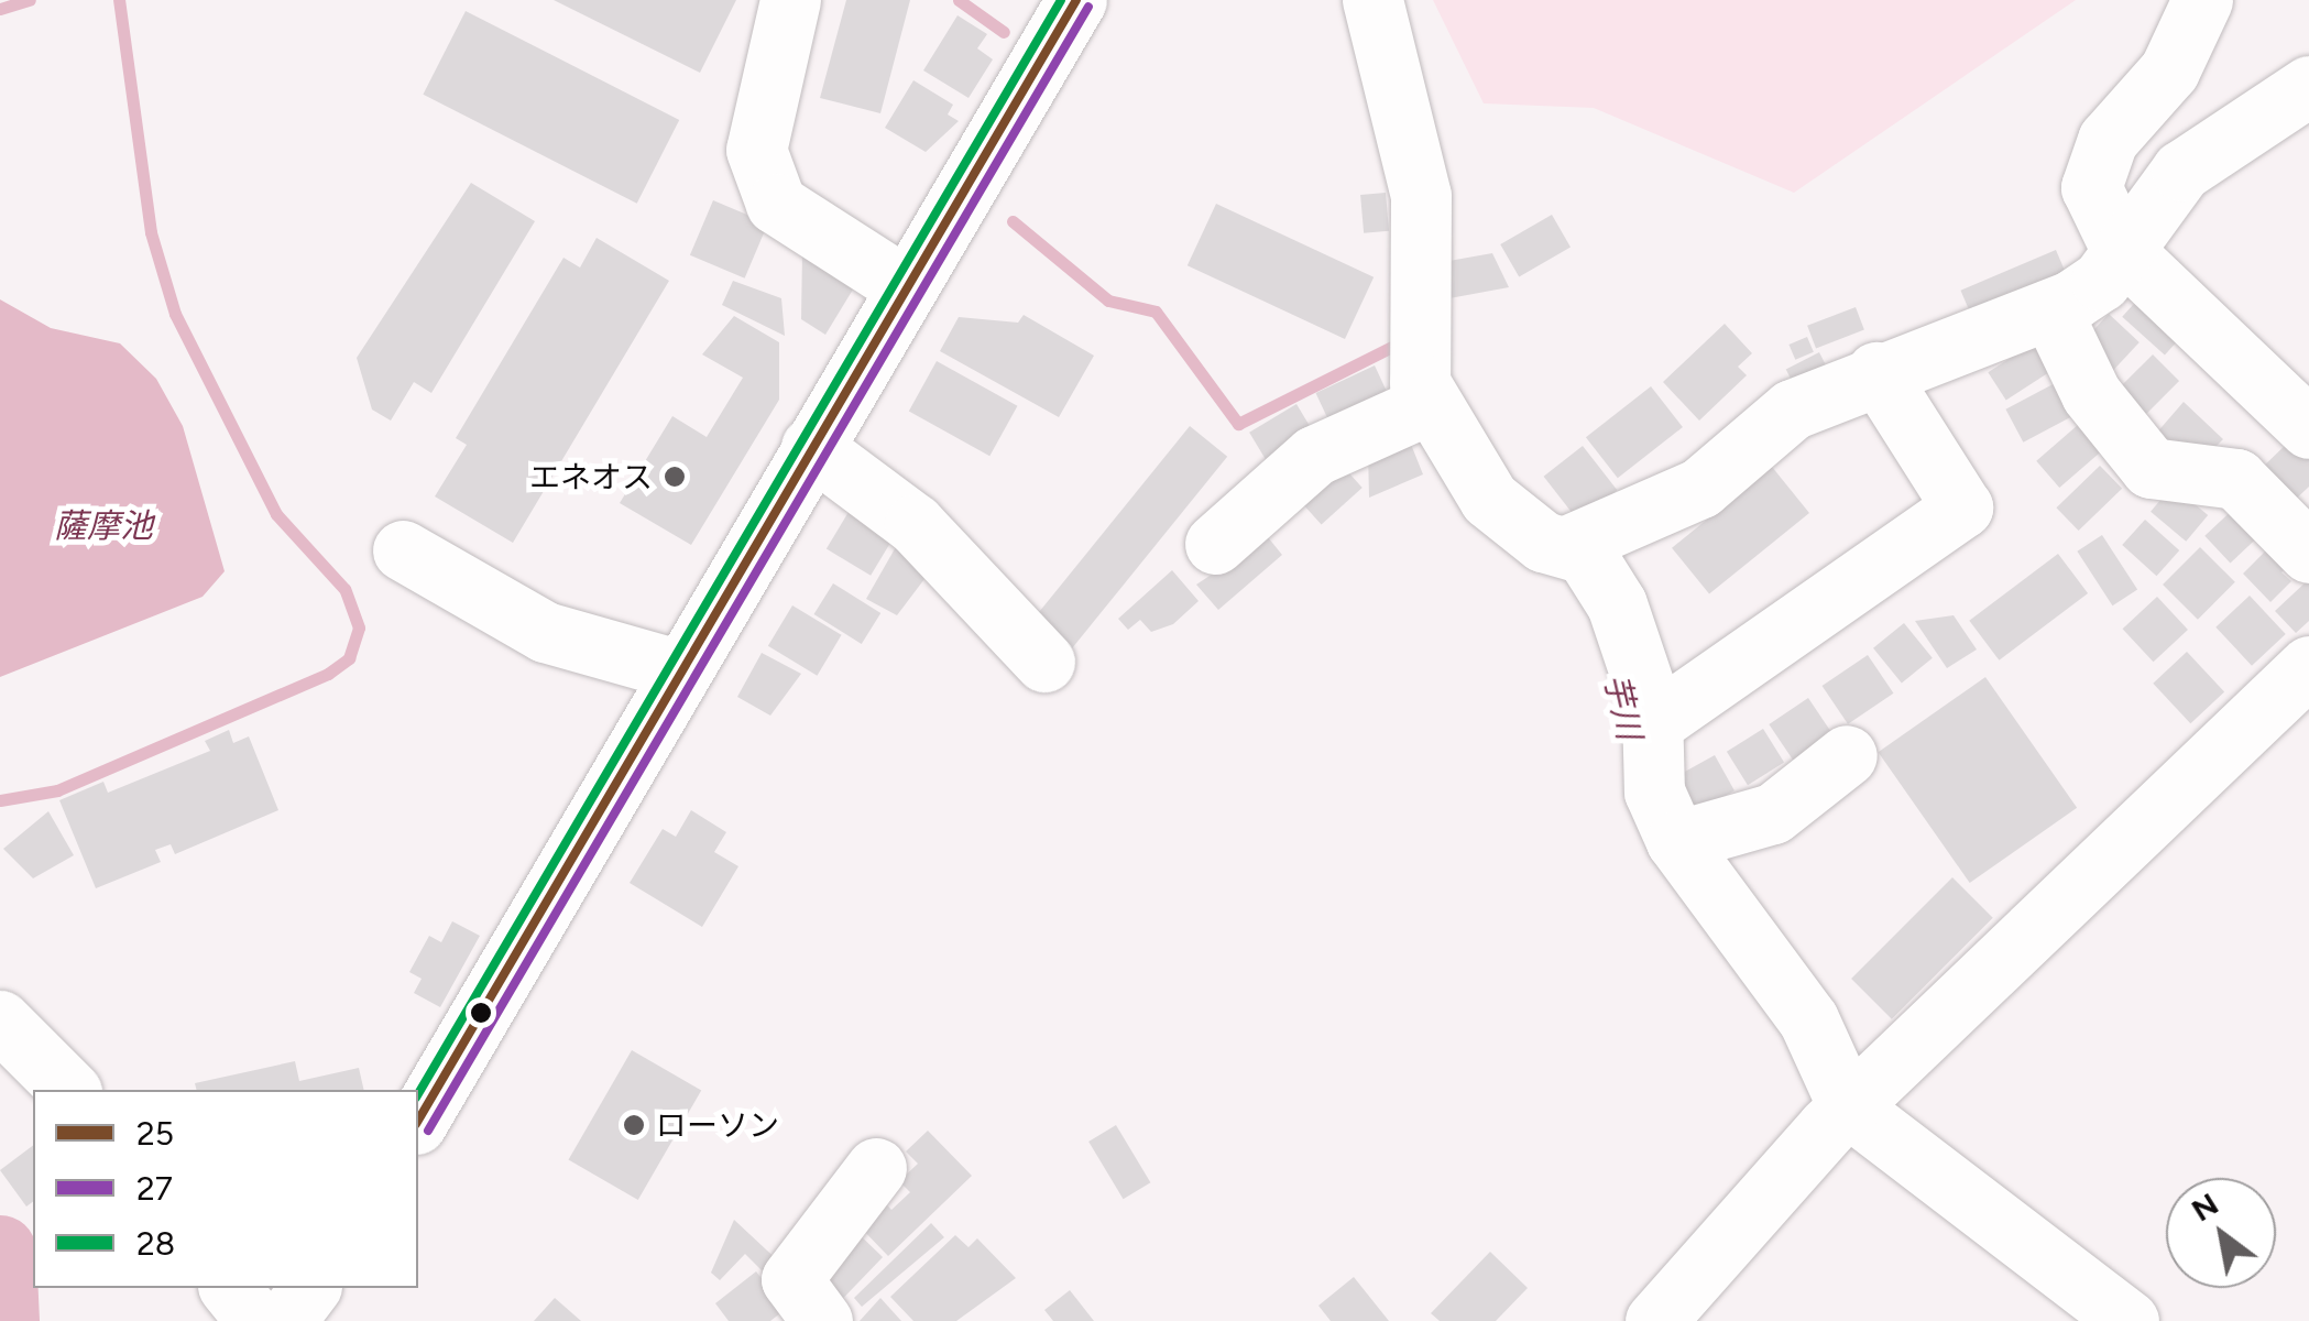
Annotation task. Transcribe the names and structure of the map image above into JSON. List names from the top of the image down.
{
  "water": ["薩摩池", "芋川"],
  "places": ["エネオス", "ローソン"],
  "lines": ["transit line 25", "transit line 28", "transit line 27"],
  "legend": ["25", "27", "28"],
  "north": "top left"
}
